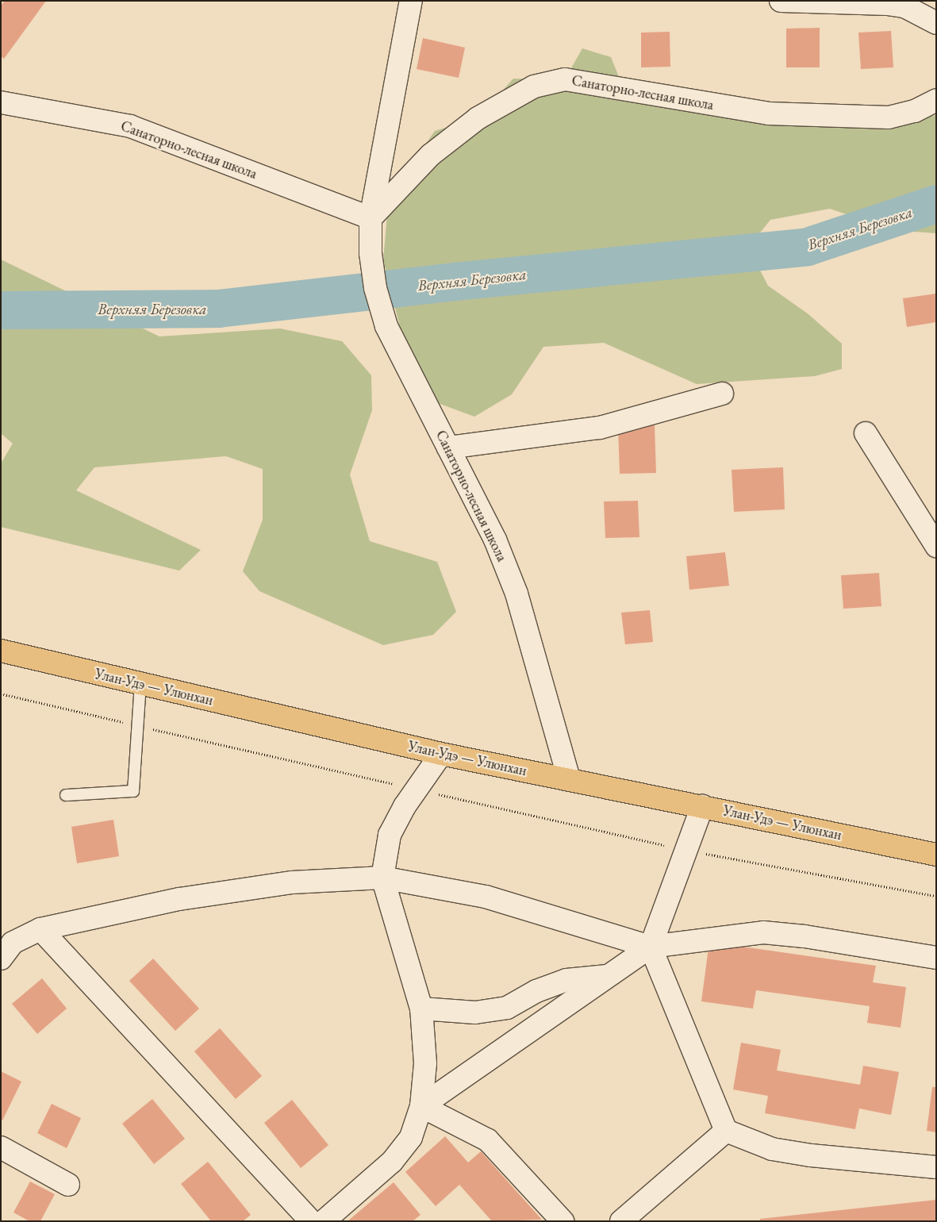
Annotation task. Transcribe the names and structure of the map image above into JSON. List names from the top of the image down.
{
  "streets": {
    "main road": ["Улан-Удэ — Улюнхан"],
    "street": ["Санаторно-лесная школа"]
  },
  "crossings": [
    ["Санаторно-лесная школа", "Улан-Удэ — Улюнхан"]
  ],
  "water": ["Верхняя Березовка"]
}
